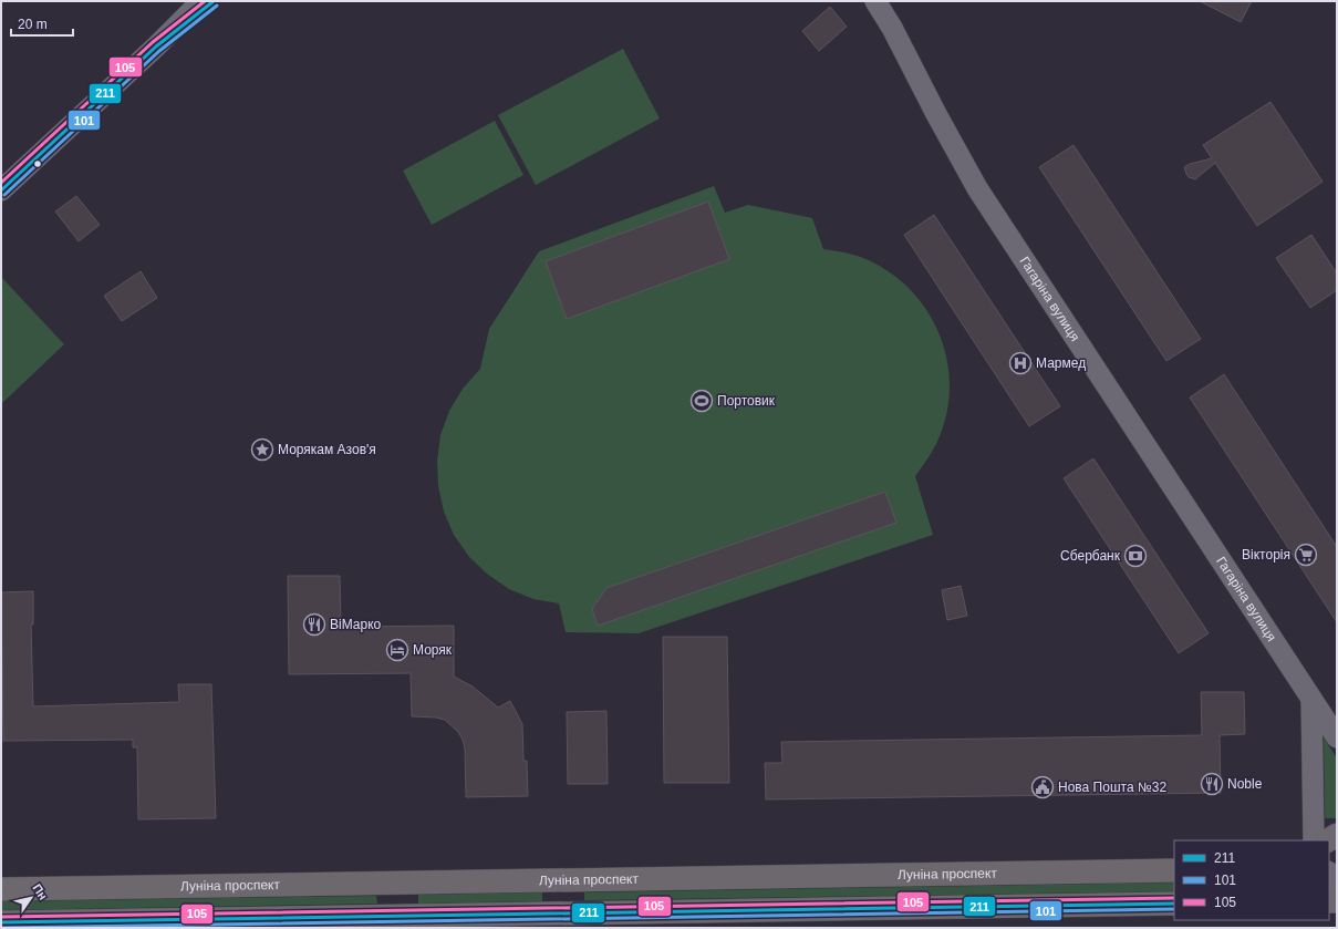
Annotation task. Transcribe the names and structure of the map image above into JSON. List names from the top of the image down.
{
  "streets": {
    "main road": ["Луніна проспект"],
    "street": ["Гагаріна вулиця"]
  },
  "places": {
    "hospital": ["Мармед"],
    "sports": ["Портовик"],
    "place": ["Морякам Азов'я"],
    "supermarket": ["Вікторія"],
    "bank": ["Сбербанк"],
    "restaurant": ["ВіМарко", "Noble"],
    "hotel": ["Моряк"],
    "public building": ["Нова Пошта №32"]
  },
  "lines": ["transit line 211", "transit line 105", "transit line 101"],
  "legend": ["211", "101", "105"],
  "scale_bar": "20 m",
  "north": "top right"
}
